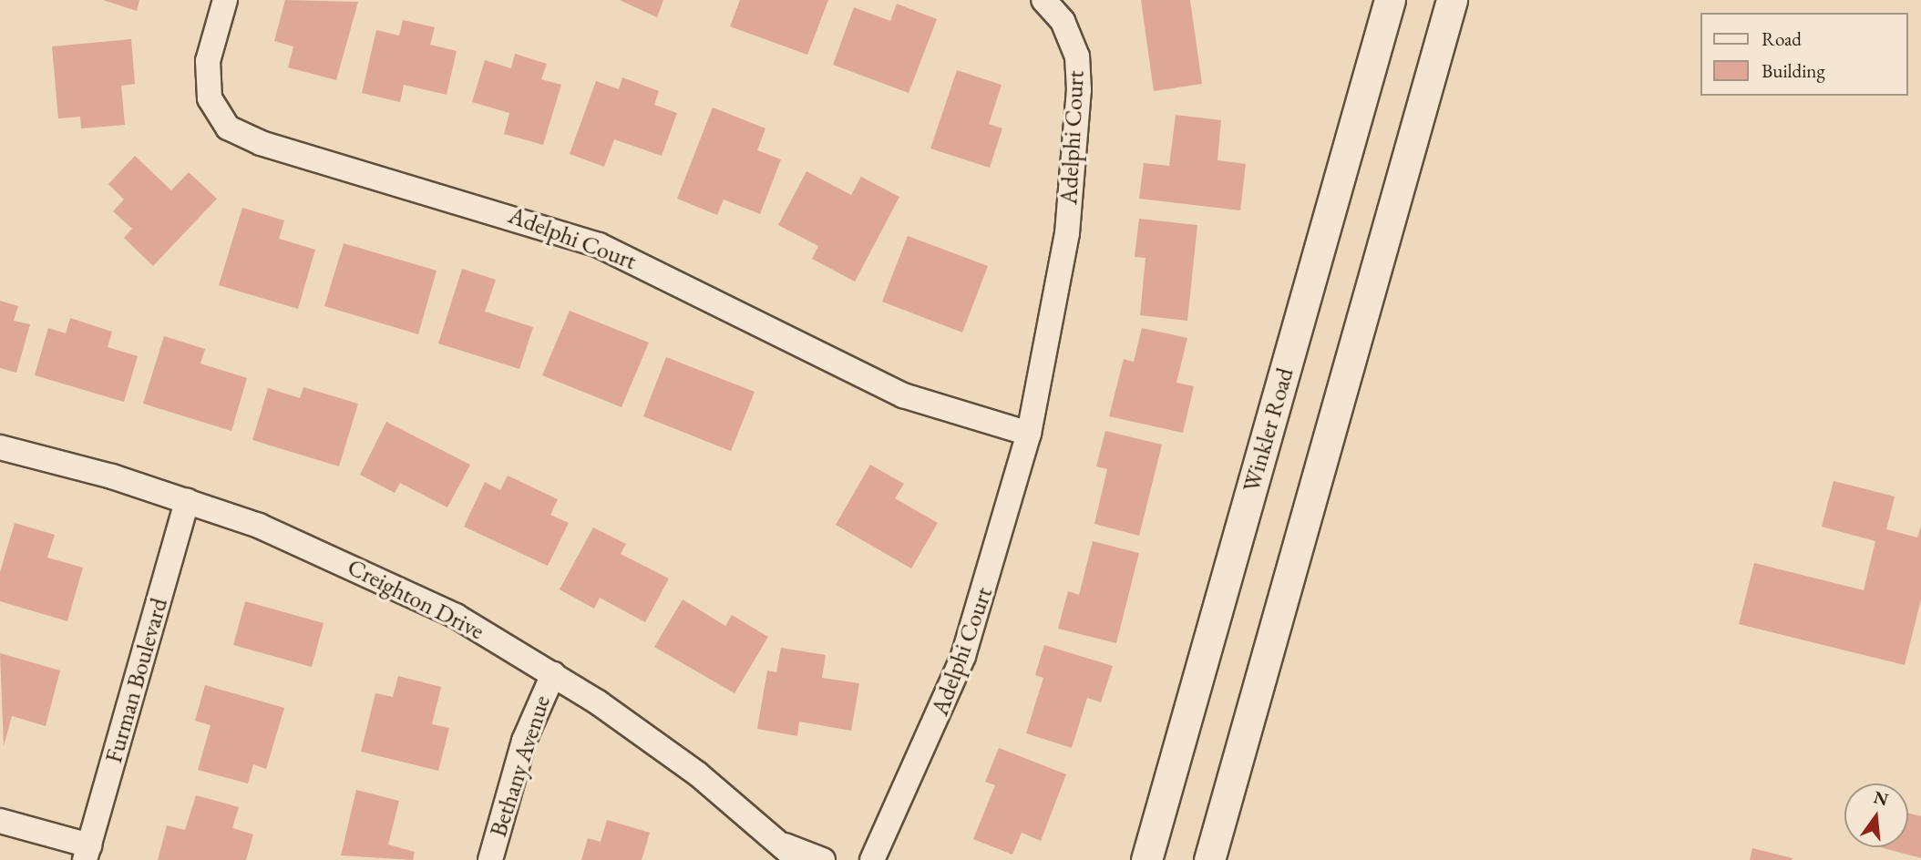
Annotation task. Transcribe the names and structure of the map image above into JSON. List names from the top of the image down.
{
  "streets": {
    "street": [
      "Adelphi Court",
      "Winkler Road",
      "Creighton Drive",
      "Furman Boulevard",
      "Bethany Avenue"
    ]
  },
  "crossings": [
    ["Creighton Drive", "Furman Boulevard"],
    ["Creighton Drive", "Bethany Avenue"]
  ],
  "legend": ["Road", "Building"],
  "north": "top"
}
